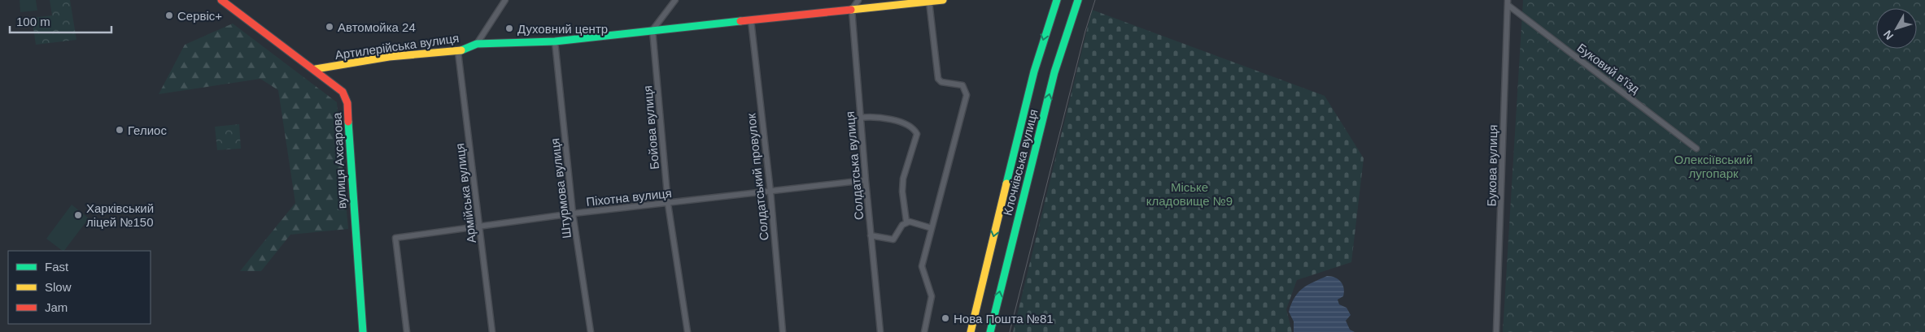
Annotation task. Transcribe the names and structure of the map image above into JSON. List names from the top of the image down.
{
  "streets": {
    "street": [
      "Артилерійська вулиця",
      "Буковий в'їзд",
      "Бойова вулиця",
      "вулиця Ахсарова",
      "Клочківська вулиця",
      "Солдатська вулиця",
      "Букова вулиця",
      "Солдатський провулок",
      "Штурмова вулиця",
      "Армійська вулиця",
      "Піхотна вулиця"
    ]
  },
  "crossings": [
    ["Артилерійська вулиця", "Бойова вулиця"],
    ["Артилерійська вулиця", "вулиця Ахсарова"],
    ["Артилерійська вулиця", "Солдатська вулиця"],
    ["Артилерійська вулиця", "Солдатський провулок"],
    ["Артилерійська вулиця", "Штурмова вулиця"],
    ["Артилерійська вулиця", "Армійська вулиця"],
    ["Буковий в'їзд", "Букова вулиця"],
    ["Бойова вулиця", "Піхотна вулиця"],
    ["Солдатська вулиця", "Піхотна вулиця"],
    ["Солдатський провулок", "Піхотна вулиця"],
    ["Штурмова вулиця", "Піхотна вулиця"],
    ["Армійська вулиця", "Піхотна вулиця"]
  ],
  "parks": ["Олексіївський лугопарк", "Міське кладовище №9"],
  "places": [
    "Сервіс+",
    "Автомойка 24",
    "Духовний центр",
    "Гелиос",
    "Харківський ліцей №150",
    "Нова Пошта №81"
  ],
  "legend": ["Fast", "Slow", "Jam"],
  "scale_bar": "100 m",
  "north": "bottom left"
}
